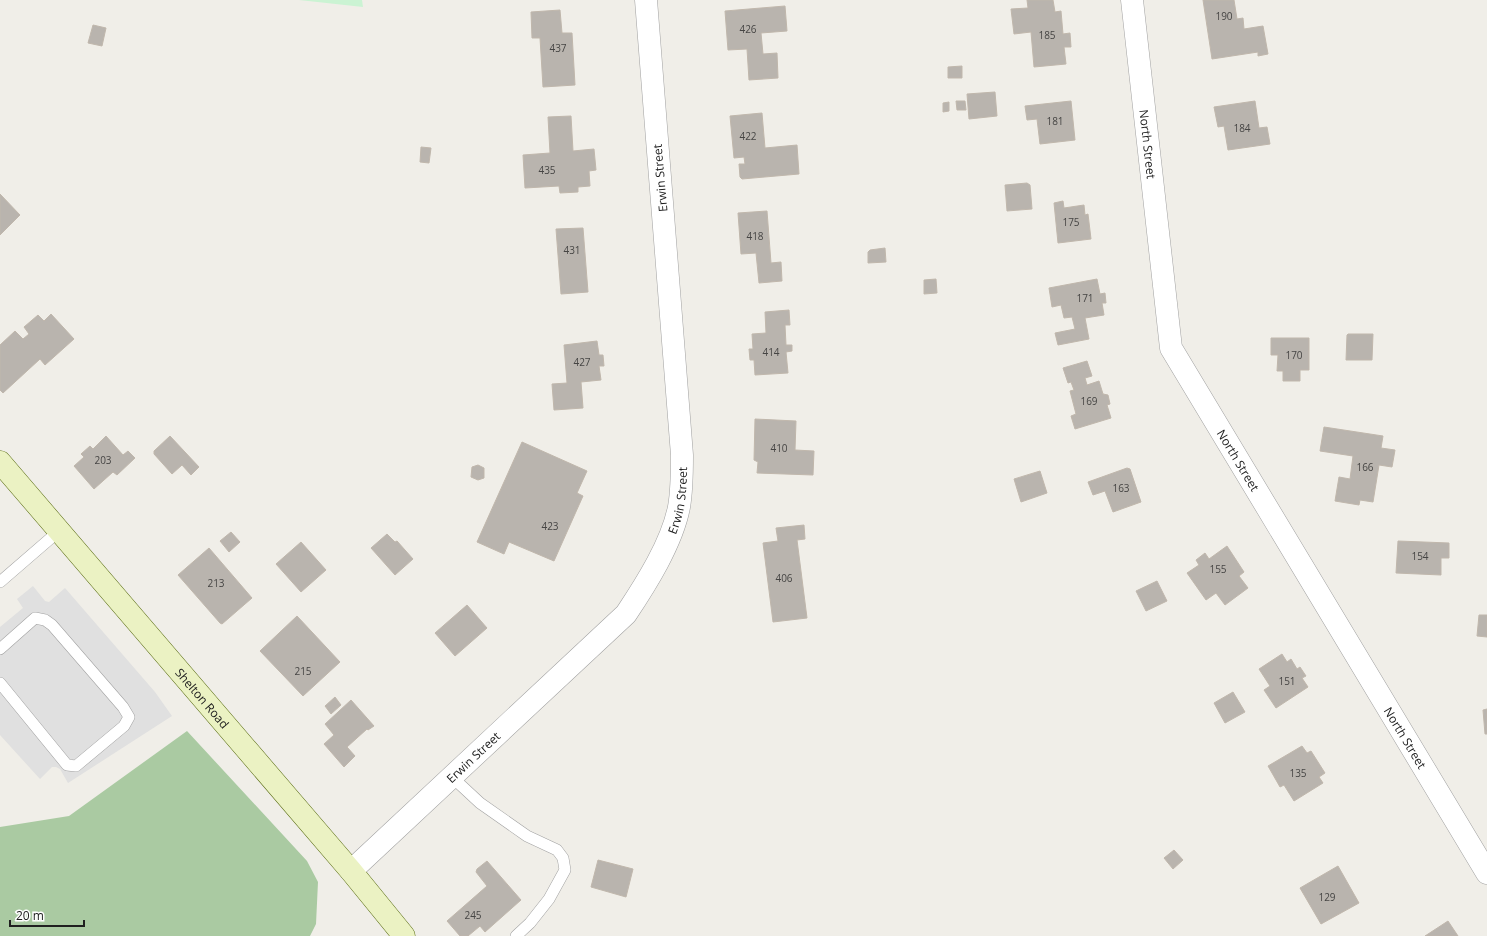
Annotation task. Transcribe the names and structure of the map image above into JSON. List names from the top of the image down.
{
  "streets": {
    "main road": ["Shelton Road"],
    "street": ["North Street", "Erwin Street"]
  },
  "crossings": [
    ["Erwin Street", "Shelton Road"]
  ],
  "house_numbers": [
    "190",
    "426",
    "185",
    "437",
    "181",
    "184",
    "422",
    "435",
    "175",
    "418",
    "431",
    "171",
    "414",
    "170",
    "427",
    "169",
    "410",
    "203",
    "166",
    "163",
    "423",
    "154",
    "155",
    "406",
    "213",
    "215",
    "151",
    "135",
    "129",
    "245"
  ],
  "scale_bar": "20 m"
}
